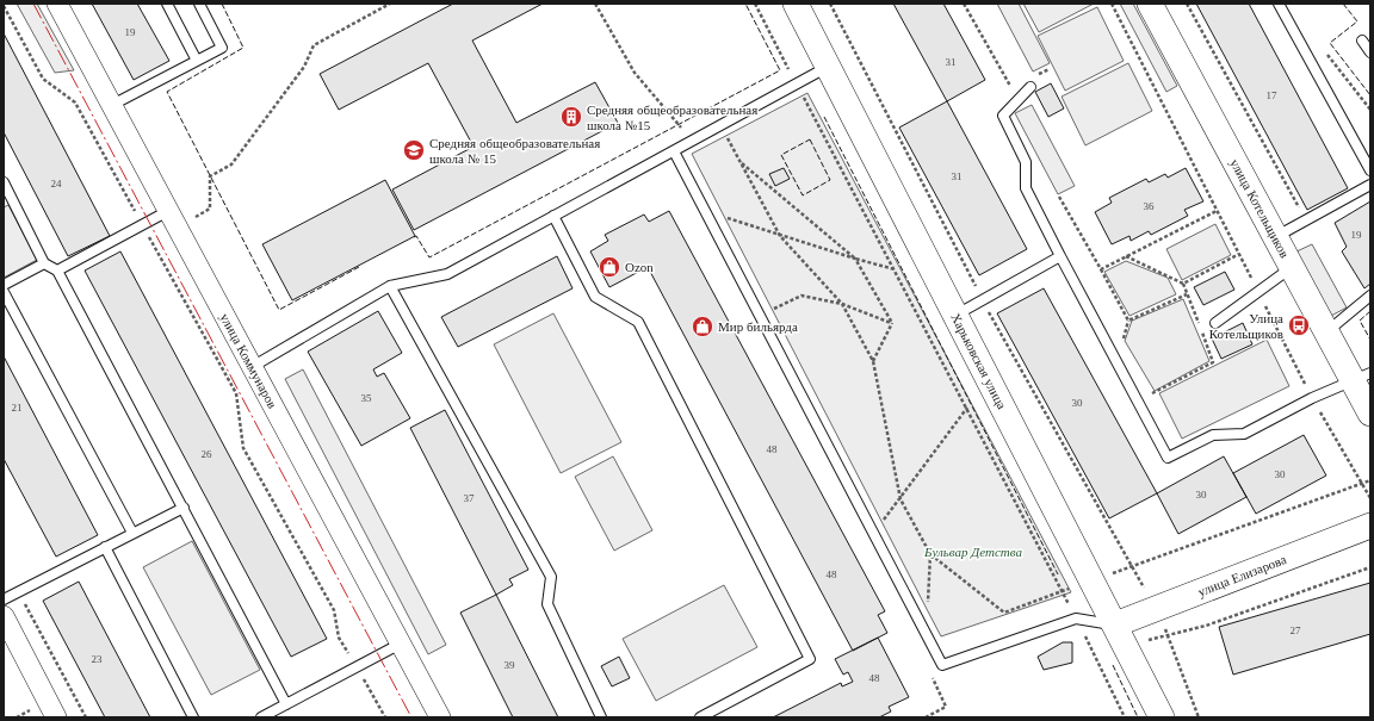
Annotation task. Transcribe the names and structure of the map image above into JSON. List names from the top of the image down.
{
  "streets": {
    "street": [
      "улица Котельщиков",
      "Харьковская улица",
      "улица Коммунаров",
      "улица Елизарова"
    ]
  },
  "crossings": [
    ["Харьковская улица", "улица Елизарова"]
  ],
  "parks": ["Бульвар Детства"],
  "places": {
    "building": ["Средняя общеобразовательная школа №15"],
    "school or university": ["Средняя общеобразовательная школа № 15"],
    "shop": ["Ozon", "Мир бильярда"],
    "bus stop": ["Улица Котельщиков"]
  },
  "house_numbers": [
    "19",
    "31",
    "17",
    "31",
    "24",
    "36",
    "19",
    "35",
    "30",
    "21",
    "48",
    "26",
    "30",
    "30",
    "37",
    "48",
    "27",
    "23",
    "39",
    "48"
  ]
}
